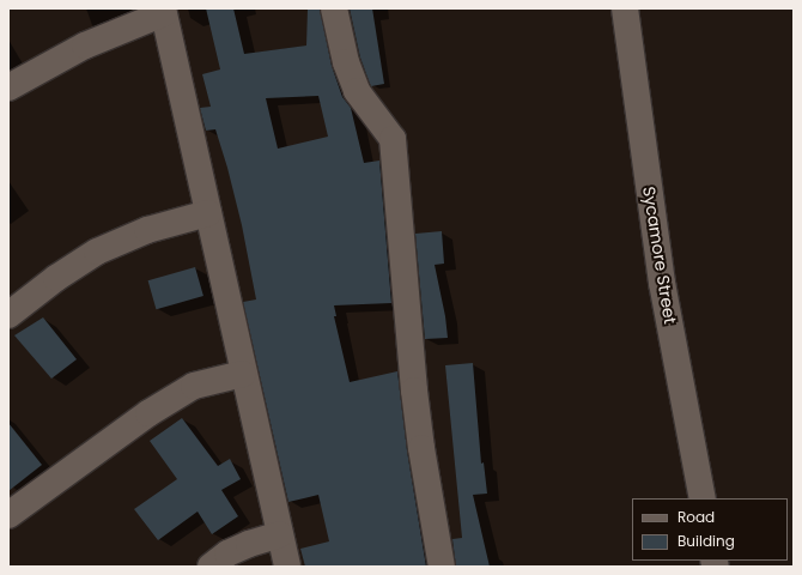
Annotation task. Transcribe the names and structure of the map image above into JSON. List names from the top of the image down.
{
  "streets": {
    "street": ["Sycamore Street"]
  },
  "legend": ["Road", "Building"]
}
